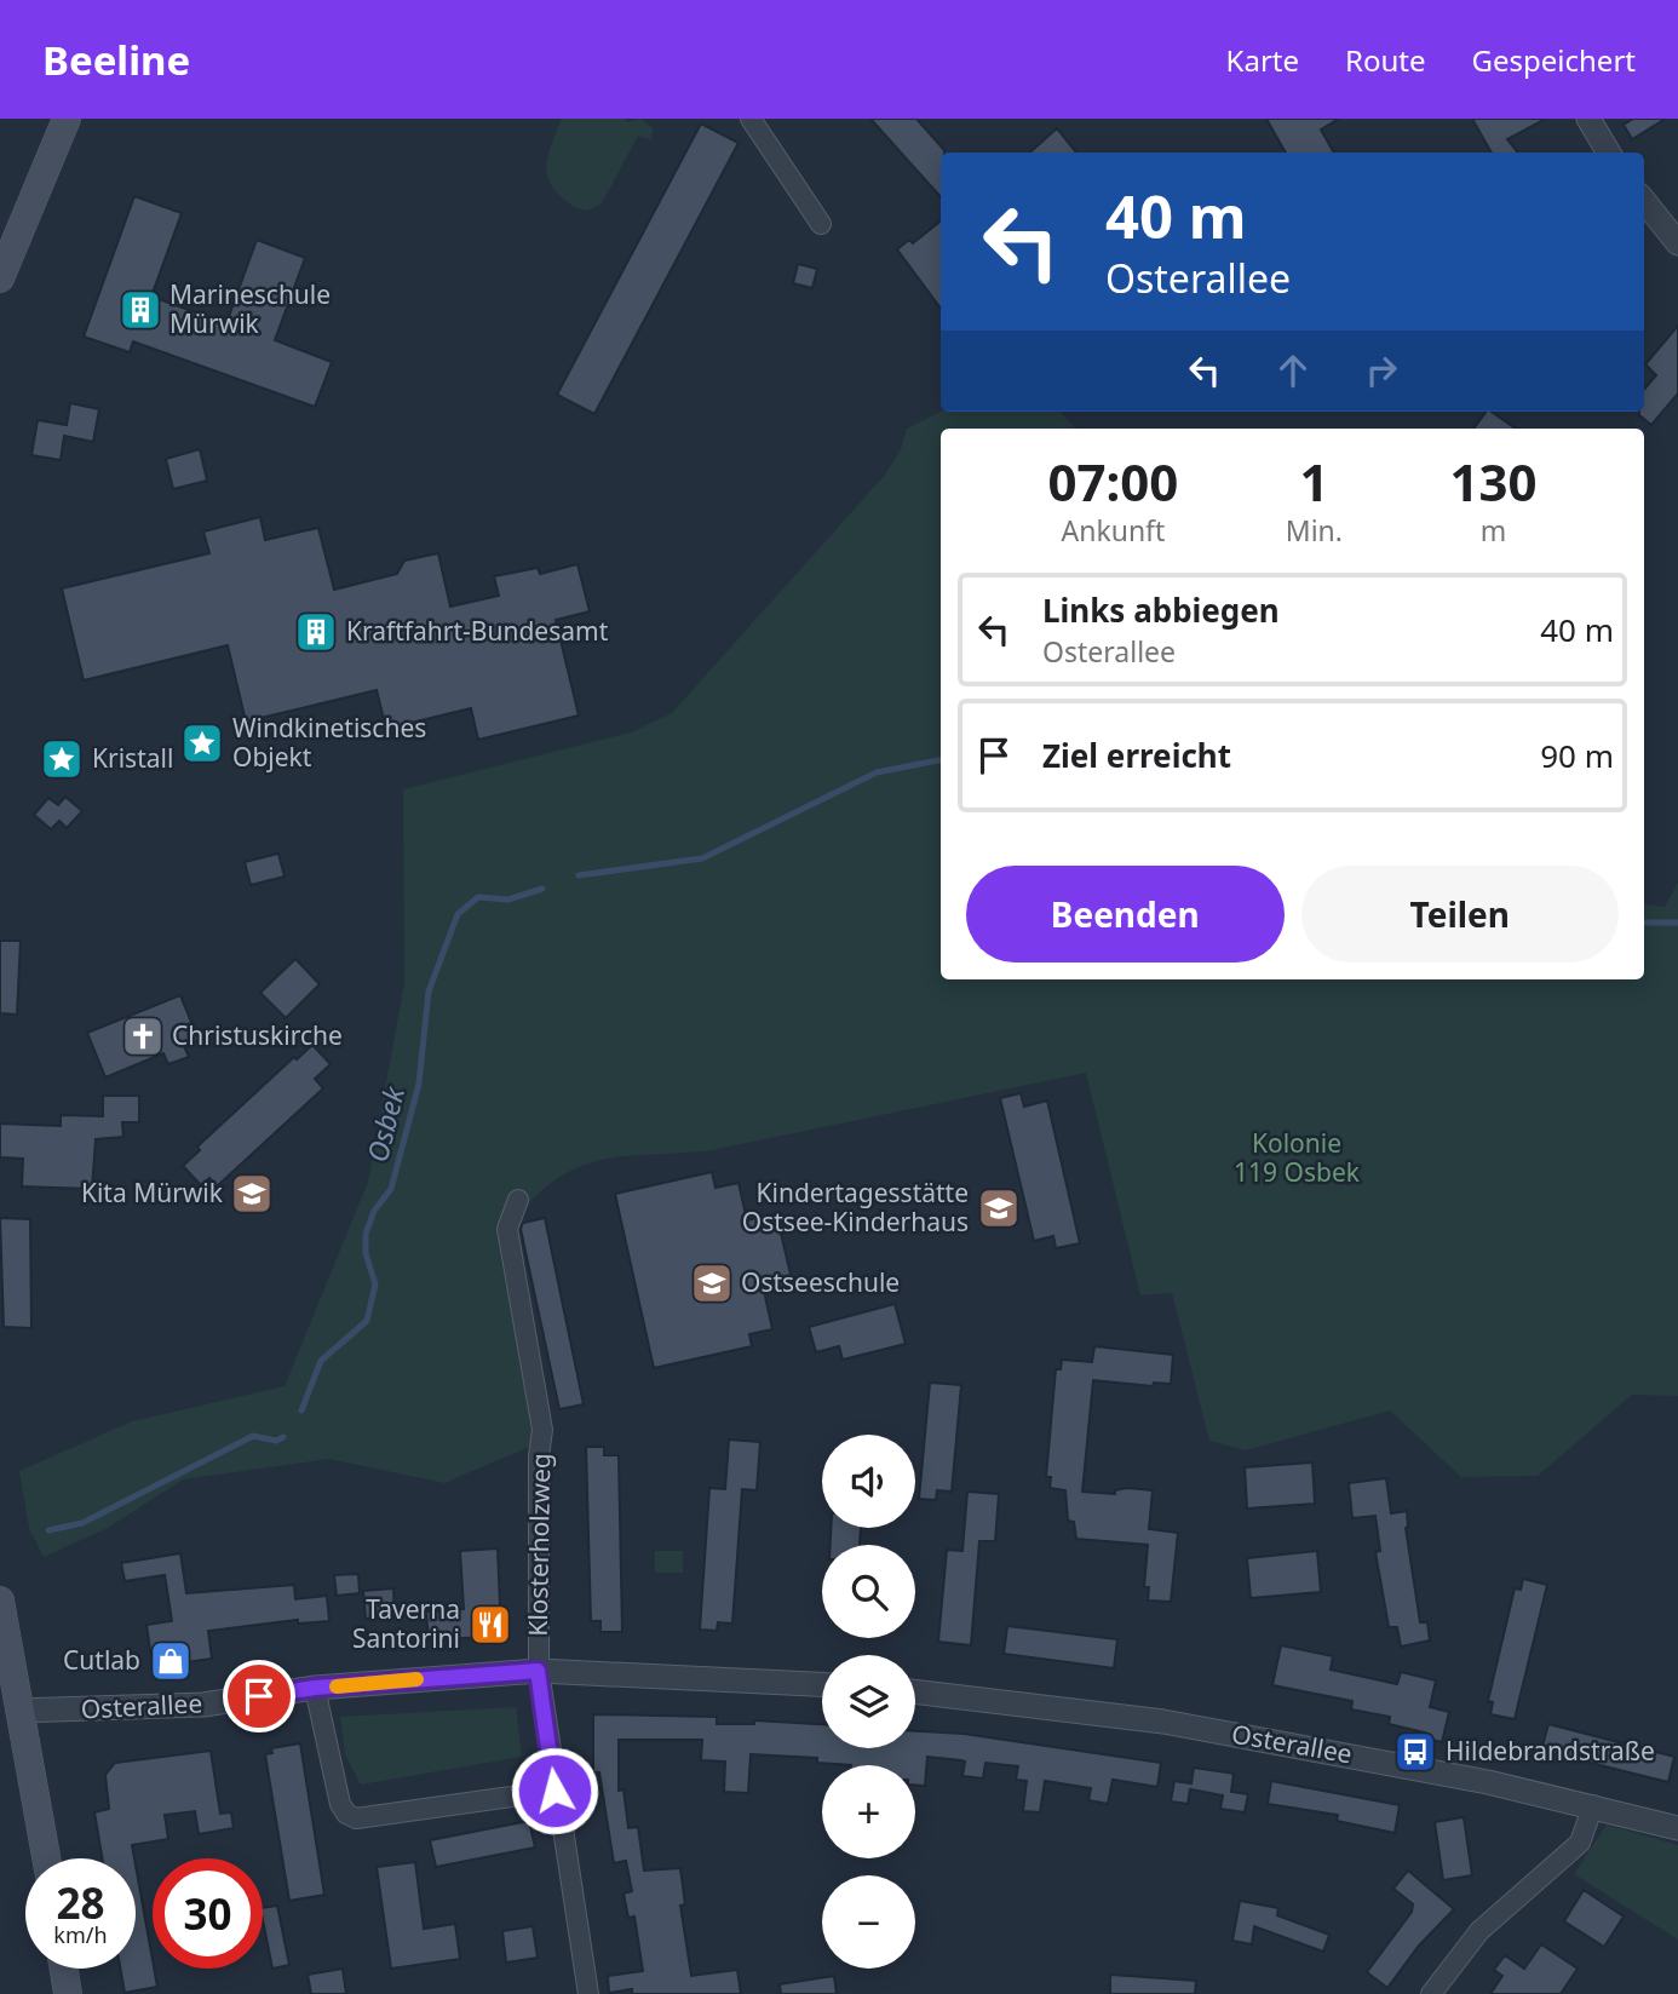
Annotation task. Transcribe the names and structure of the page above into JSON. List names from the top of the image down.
{
  "streets": {
    "street": ["Klosterholzweg", "Osterallee"]
  },
  "crossings": [
    ["Klosterholzweg", "Osterallee"]
  ],
  "water": ["Osbek"],
  "parks": ["Kolonie 119 Osbek"],
  "places": {
    "building": ["Marineschule Mürwik", "Kraftfahrt-Bundesamt"],
    "place": ["Windkinetisches Objekt", "Kristall"],
    "church": ["Christuskirche"],
    "school or university": ["Kita Mürwik", "Kindertagesstätte Ostsee-Kinderhaus", "Ostseeschule"],
    "restaurant": ["Taverna Santorini"],
    "shop": ["Cutlab"],
    "bus stop": ["Hildebrandstraße"]
  },
  "page": {
    "header": "Beeline",
    "nav": ["Karte", "Route", "Gespeichert"],
    "turn": ["40 m", "Osterallee"],
    "eta": [
      "07:00",
      "Ankunft",
      "1",
      "Min.",
      "130",
      "m"
    ],
    "list": [
      {
        "name": "Links abbiegen",
        "note": "Osterallee",
        "value": "40 m"
      },
      {
        "name": "Ziel erreicht",
        "value": "90 m"
      }
    ],
    "buttons": ["Beenden", "Teilen"],
    "map_buttons": ["+", "−"],
    "speed": "28 km/h",
    "limit": "30"
  }
}
